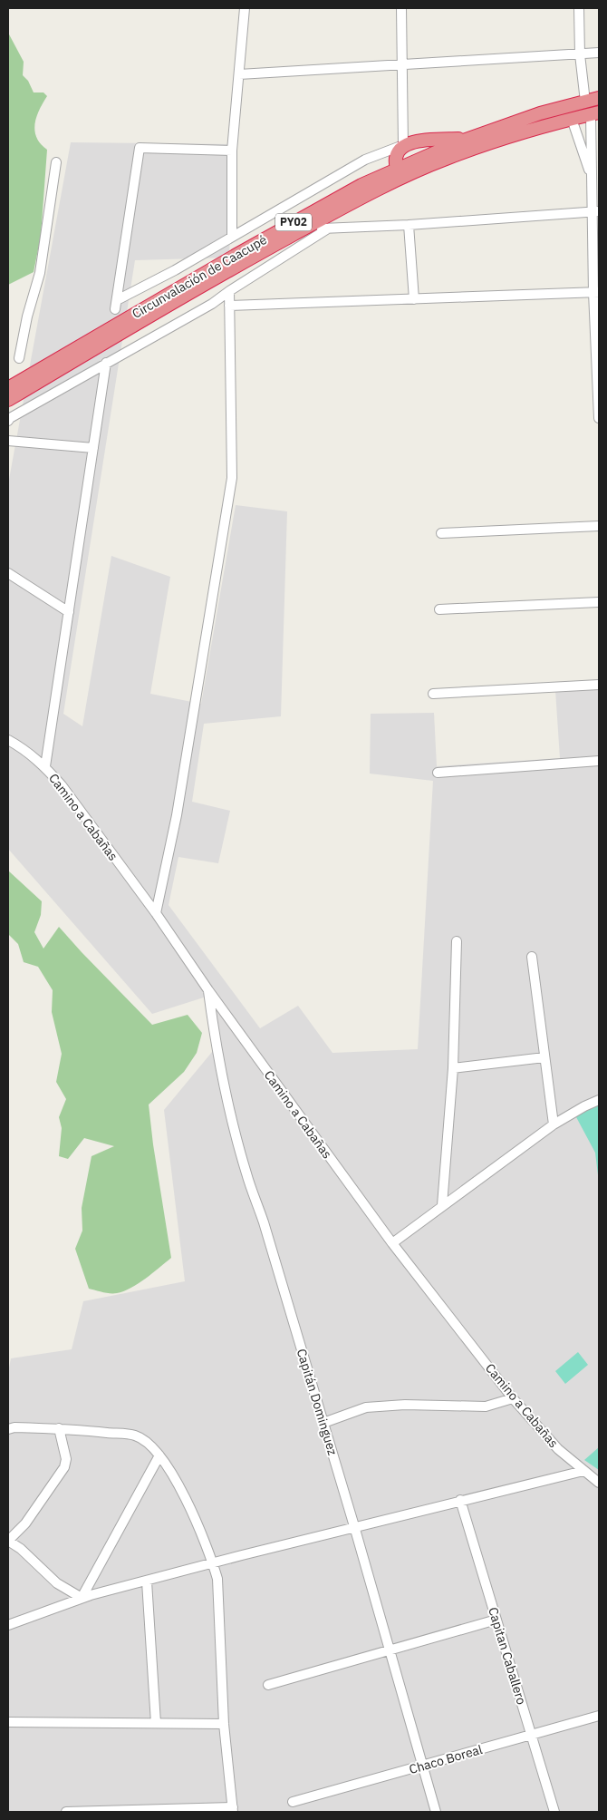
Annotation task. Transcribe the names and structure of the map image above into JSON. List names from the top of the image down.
{
  "streets": {
    "highway": ["PY02", "Circunvalación de Caacupé"],
    "street": [
      "Camino a Cabañas",
      "Capitán Dominguez",
      "Capitan Caballero",
      "Chaco Boreal"
    ]
  },
  "crossings": [
    ["Camino a Cabañas", "Capitán Dominguez"],
    ["Capitán Dominguez", "Chaco Boreal"],
    ["Capitan Caballero", "Chaco Boreal"]
  ]
}
